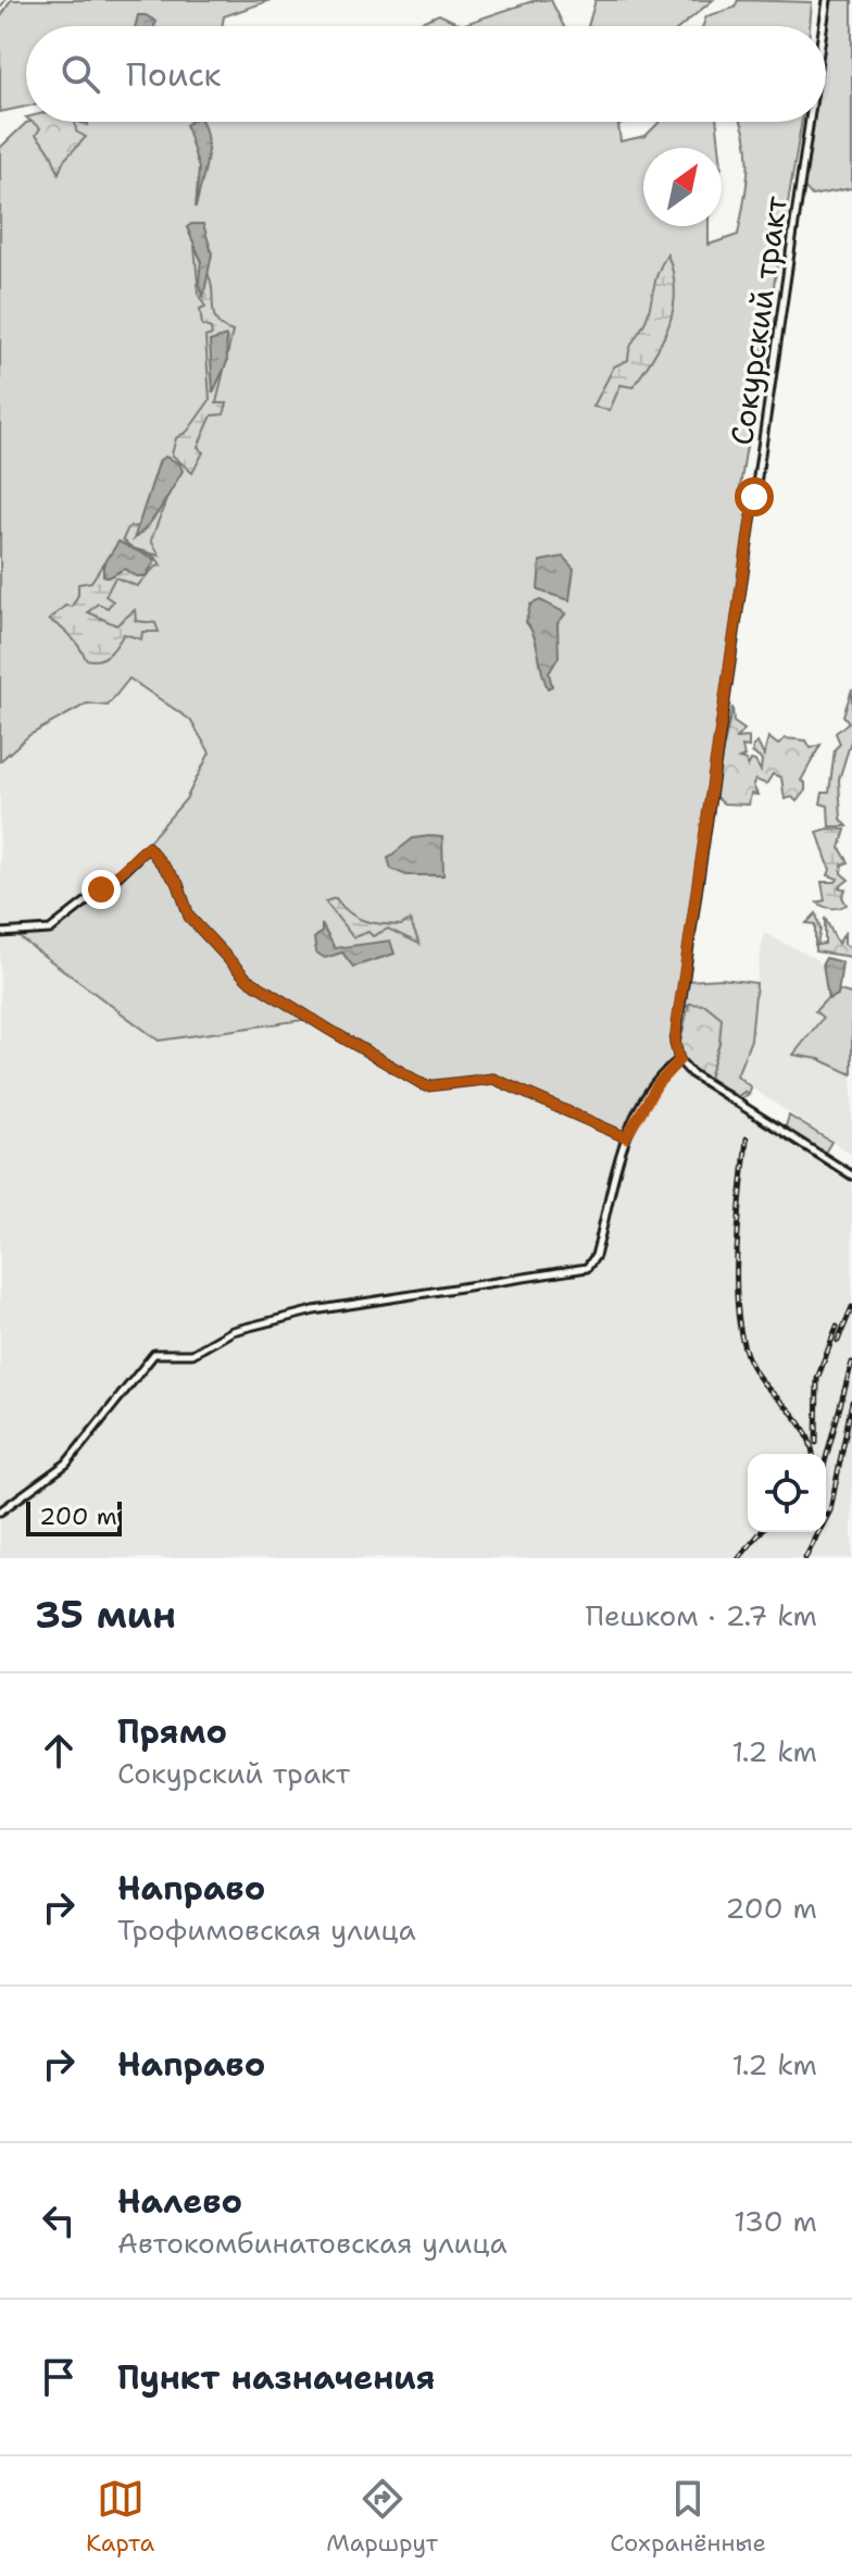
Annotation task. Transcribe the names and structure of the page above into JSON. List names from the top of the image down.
{
  "streets": {
    "street": ["Сокурский тракт"]
  },
  "scale_bar": "200 m",
  "north": "top right",
  "page": {
    "search": "Поиск",
    "scale": "200 m",
    "heading": ["35 мин", "Пешком · 2.7 km"],
    "list": [
      ["Прямо", "Сокурский тракт", "1.2 km"],
      ["Направо", "Трофимовская улица", "200 m"],
      ["Направо", "1.2 km"],
      ["Налево", "Автокомбинатовская улица", "130 m"],
      "Пункт назначения"
    ],
    "nav": ["Карта", "Маршрут", "Сохранённые"]
  }
}
